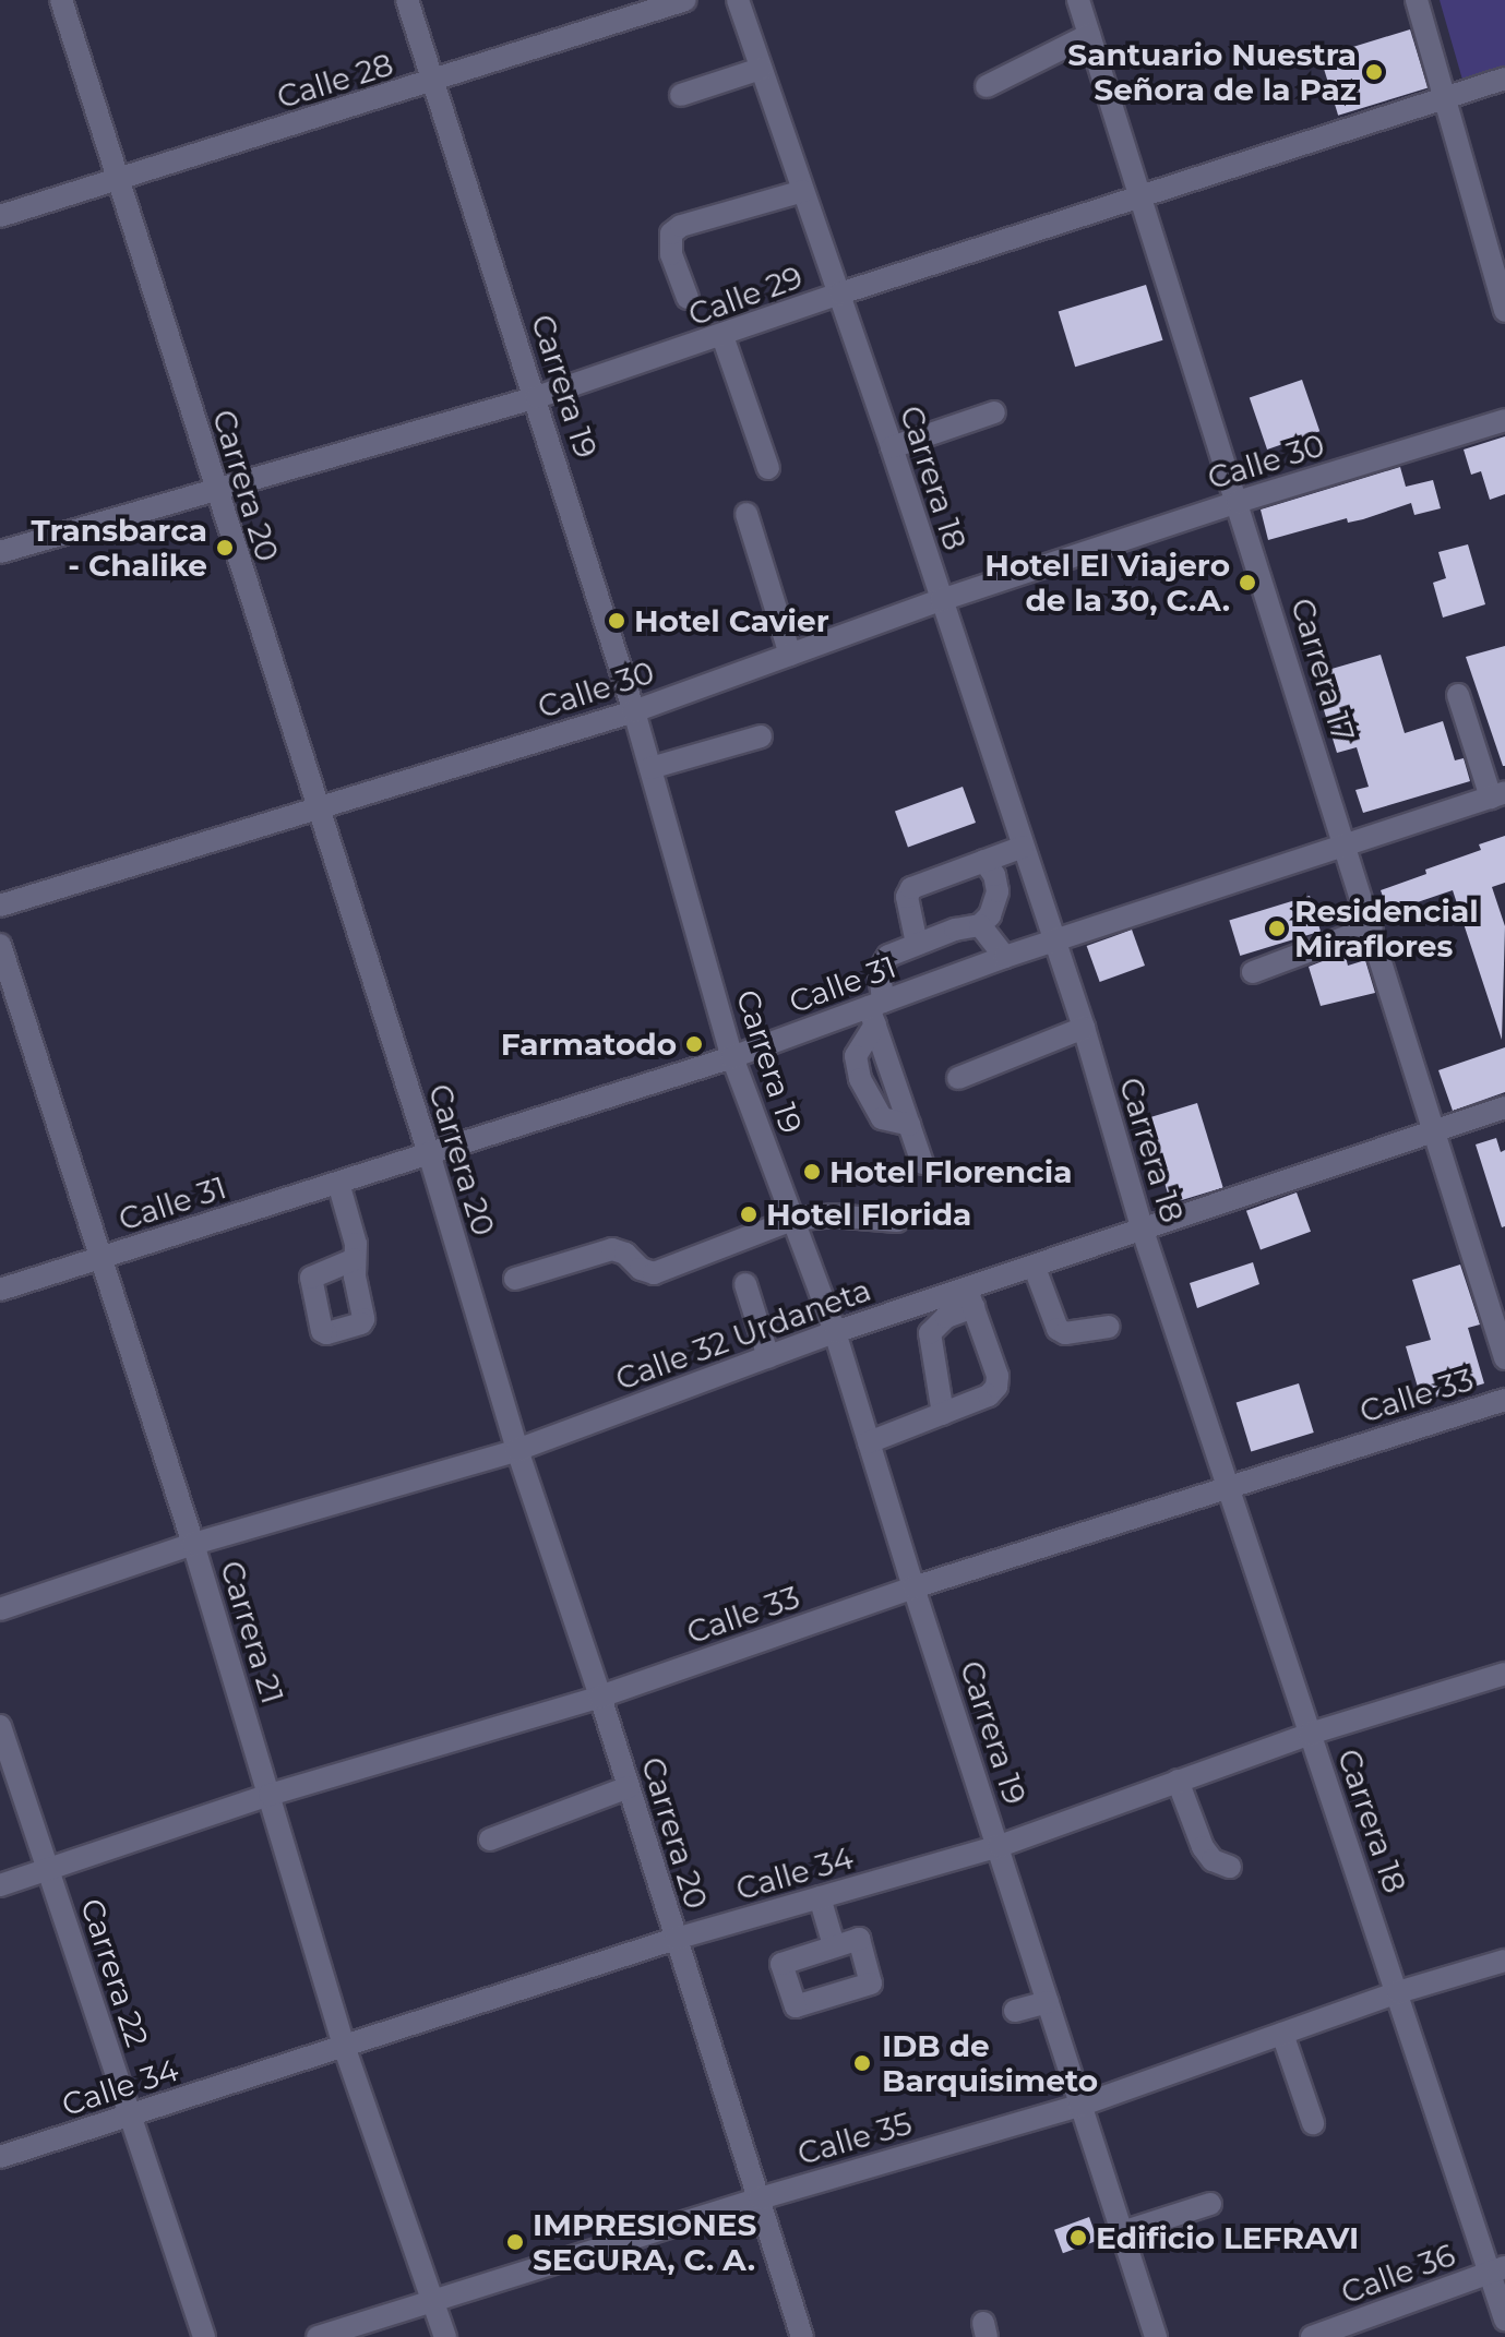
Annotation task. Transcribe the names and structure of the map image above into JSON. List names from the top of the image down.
{
  "streets": {
    "street": [
      "Calle 28",
      "Calle 29",
      "Carrera 19",
      "Calle 30",
      "Carrera 18",
      "Carrera 20",
      "Carrera 17",
      "Calle 31",
      "Calle 32 Urdaneta",
      "Calle 33",
      "Carrera 21",
      "Calle 34",
      "Carrera 22",
      "Calle 35",
      "Calle 36"
    ]
  },
  "crossings": [
    ["Calle 28", "Carrera 19"],
    ["Calle 28", "Carrera 20"],
    ["Calle 29", "Carrera 19"],
    ["Calle 29", "Carrera 18"],
    ["Calle 29", "Carrera 20"],
    ["Calle 29", "Carrera 17"],
    ["Carrera 19", "Calle 30"],
    ["Carrera 19", "Calle 31"],
    ["Carrera 19", "Calle 32 Urdaneta"],
    ["Carrera 19", "Calle 33"],
    ["Carrera 19", "Calle 34"],
    ["Carrera 19", "Calle 35"],
    ["Calle 30", "Carrera 18"],
    ["Calle 30", "Carrera 20"],
    ["Calle 30", "Carrera 17"],
    ["Carrera 18", "Calle 31"],
    ["Carrera 18", "Calle 32 Urdaneta"],
    ["Carrera 18", "Calle 33"],
    ["Carrera 18", "Calle 34"],
    ["Carrera 18", "Calle 35"],
    ["Carrera 18", "Calle 36"],
    ["Carrera 20", "Calle 31"],
    ["Carrera 20", "Calle 32 Urdaneta"],
    ["Carrera 20", "Calle 33"],
    ["Carrera 20", "Calle 34"],
    ["Carrera 20", "Calle 35"],
    ["Carrera 17", "Calle 31"],
    ["Carrera 17", "Calle 32 Urdaneta"],
    ["Calle 31", "Carrera 21"],
    ["Calle 32 Urdaneta", "Carrera 21"],
    ["Calle 33", "Carrera 21"],
    ["Calle 33", "Carrera 22"],
    ["Carrera 21", "Calle 34"],
    ["Carrera 21", "Calle 35"],
    ["Calle 34", "Carrera 22"]
  ],
  "places": [
    "Santuario Nuestra Señora de la Paz",
    "Transbarca - Chalike",
    "Hotel El Viajero de la 30, C.A.",
    "Hotel Cavier",
    "Residencial Miraflores",
    "Farmatodo",
    "Hotel Florencia",
    "Hotel Florida",
    "IDB de Barquisimeto",
    "Edificio LEFRAVI",
    "IMPRESIONES SEGURA, C. A."
  ]
}
